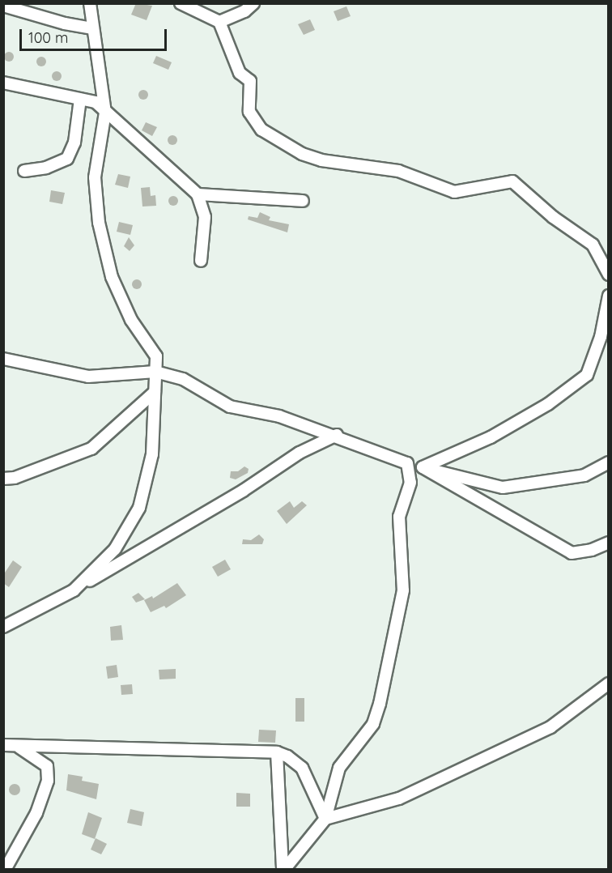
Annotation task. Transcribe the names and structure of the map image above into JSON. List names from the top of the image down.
{
  "scale_bar": "100 m"
}
